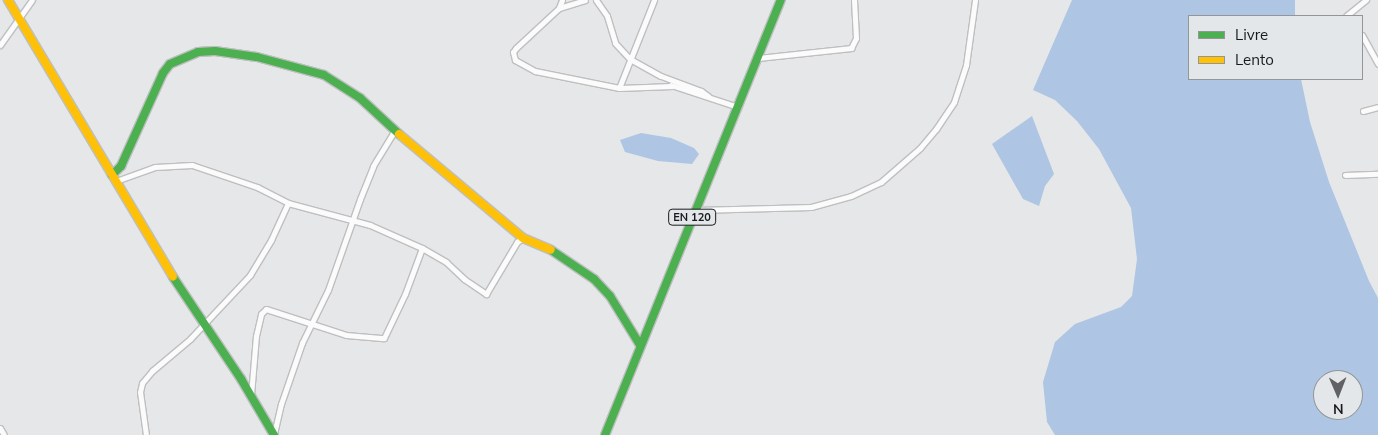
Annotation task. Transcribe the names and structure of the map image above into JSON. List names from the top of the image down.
{
  "streets": {
    "street": ["EN 120"]
  },
  "legend": ["Livre", "Lento"],
  "north": "bottom"
}
